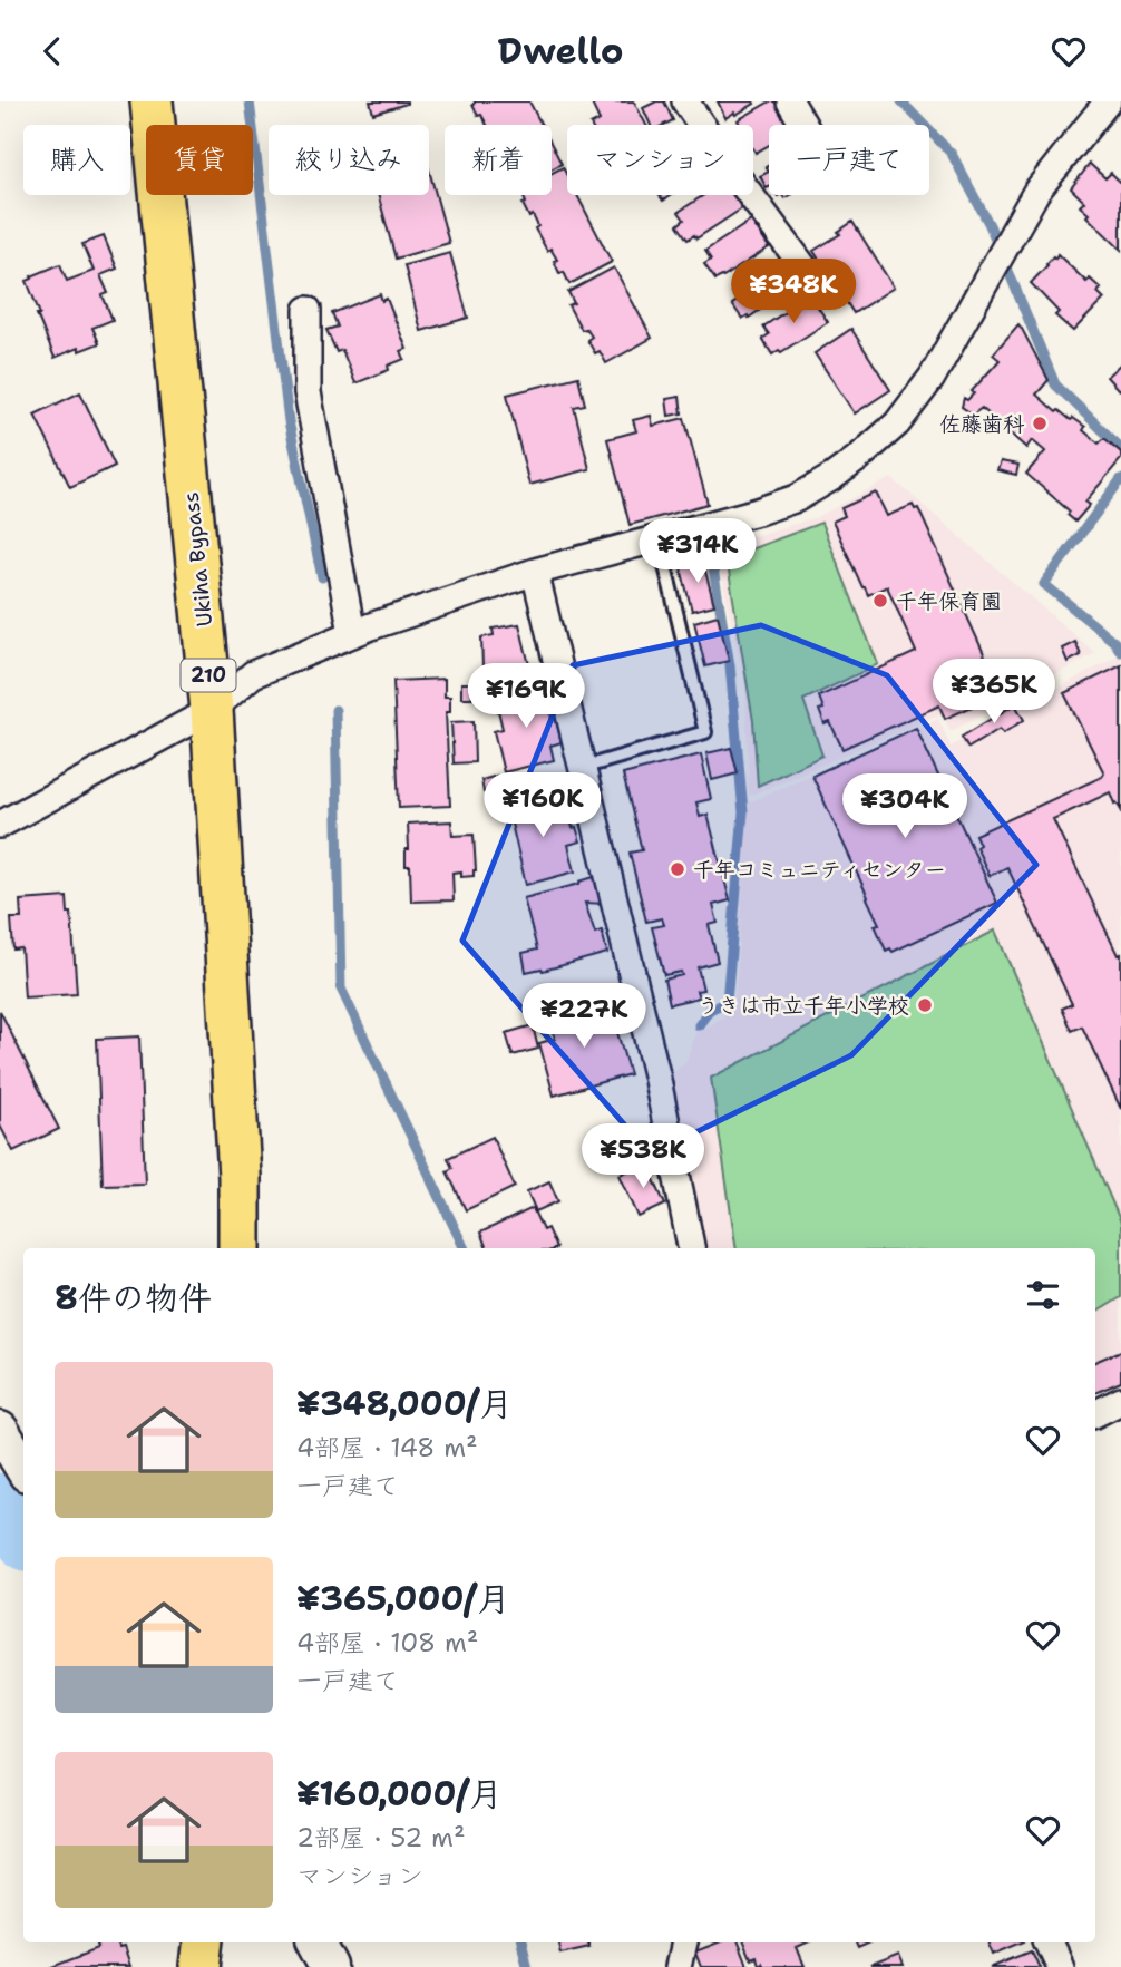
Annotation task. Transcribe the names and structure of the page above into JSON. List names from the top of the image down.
{
  "streets": {
    "highway": ["Ukiha Bypass", "210"]
  },
  "places": [
    "佐藤歯科",
    "千年保育園",
    "千年コミュニティセンター",
    "うきは市立千年小学校"
  ],
  "page": {
    "header": "Dwello",
    "chip": [
      "購入",
      "賃貸",
      "絞り込み",
      "新着",
      "マンション",
      "一戸建て"
    ],
    "price": [
      "¥348K",
      "¥314K",
      "¥365K",
      "¥169K",
      "¥160K",
      "¥304K",
      "¥227K",
      "¥538K"
    ],
    "heading": "8件の物件",
    "list": [
      {
        "name": "¥348,000/月",
        "note": "4部屋 · 148 m² · 一戸建て"
      },
      {
        "name": "¥365,000/月",
        "note": "4部屋 · 108 m² · 一戸建て"
      },
      {
        "name": "¥160,000/月",
        "note": "2部屋 · 52 m² · マンション"
      }
    ]
  }
}
